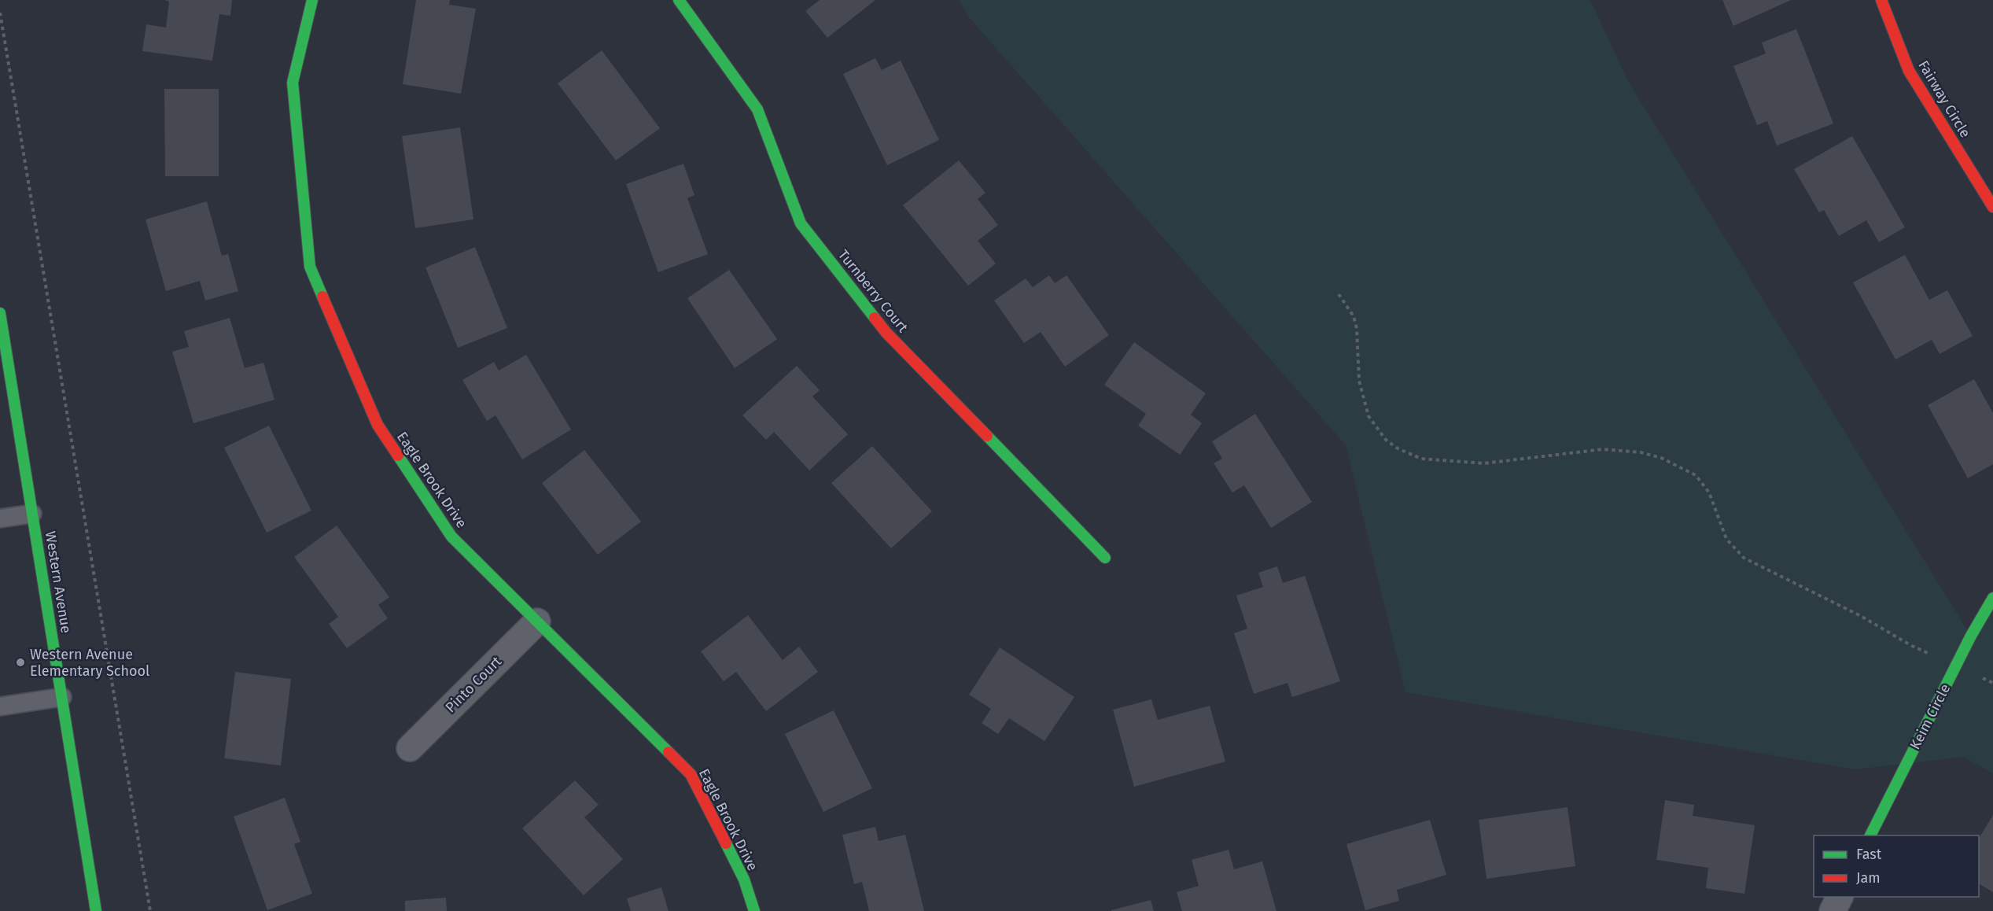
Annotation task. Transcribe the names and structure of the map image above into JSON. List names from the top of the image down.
{
  "streets": {
    "street": [
      "Fairway Circle",
      "Turnberry Court",
      "Eagle Brook Drive",
      "Western Avenue",
      "Pinto Court",
      "Keim Circle"
    ]
  },
  "crossings": [
    ["Eagle Brook Drive", "Pinto Court"]
  ],
  "places": ["Western Avenue Elementary School"],
  "legend": ["Fast", "Jam"]
}
